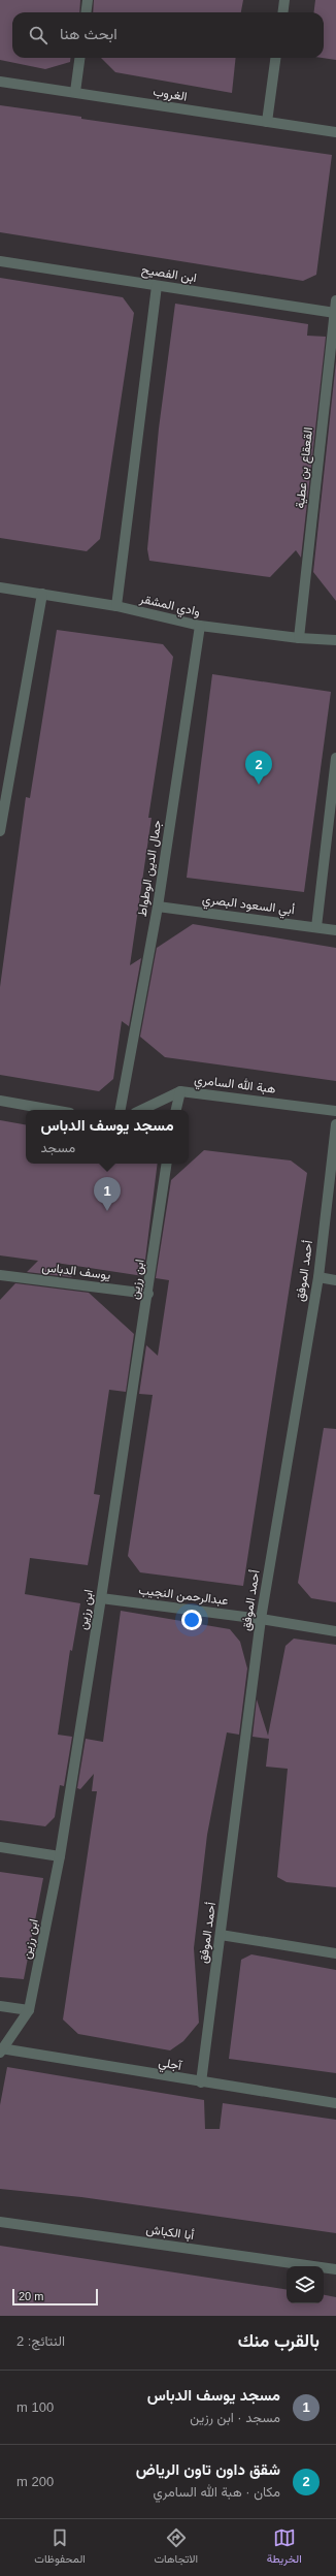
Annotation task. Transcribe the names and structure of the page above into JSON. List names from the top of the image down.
{
  "streets": {
    "street": [
      "الغروب",
      "ابن الفصيح",
      "القعقاع بن عطية",
      "وادي المشقر",
      "جمال الدين الوطواط",
      "أبي السعود البصري",
      "هبة الله السامري",
      "يوسف الدباس",
      "أحمد الموفق",
      "ابن رزين",
      "عبدالرحمن النجيب",
      "آجلي",
      "أبا الكباش"
    ]
  },
  "crossings": [
    ["ابن الفصيح", "القعقاع بن عطية"],
    ["القعقاع بن عطية", "وادي المشقر"],
    ["وادي المشقر", "جمال الدين الوطواط"],
    ["جمال الدين الوطواط", "أبي السعود البصري"],
    ["يوسف الدباس", "ابن رزين"],
    ["أحمد الموفق", "عبدالرحمن النجيب"],
    ["أحمد الموفق", "آجلي"],
    ["ابن رزين", "عبدالرحمن النجيب"],
    ["ابن رزين", "آجلي"]
  ],
  "scale_bar": "20 m",
  "page": {
    "search": "ابحث هنا",
    "pins": ["2", "1"],
    "popup": ["مسجد يوسف الدباس", "مسجد"],
    "scale": "20 m",
    "heading": ["بالقرب منك", "النتائج: 2"],
    "list": [
      {
        "mark": "1",
        "name": "مسجد يوسف الدباس",
        "note": "مسجد · ابن رزين",
        "value": "100 m"
      },
      {
        "mark": "2",
        "name": "شقق داون تاون الرياض",
        "note": "مكان · هبة الله السامري",
        "value": "200 m"
      }
    ],
    "nav": ["الخريطة", "الاتجاهات", "المحفوظات"]
  }
}
